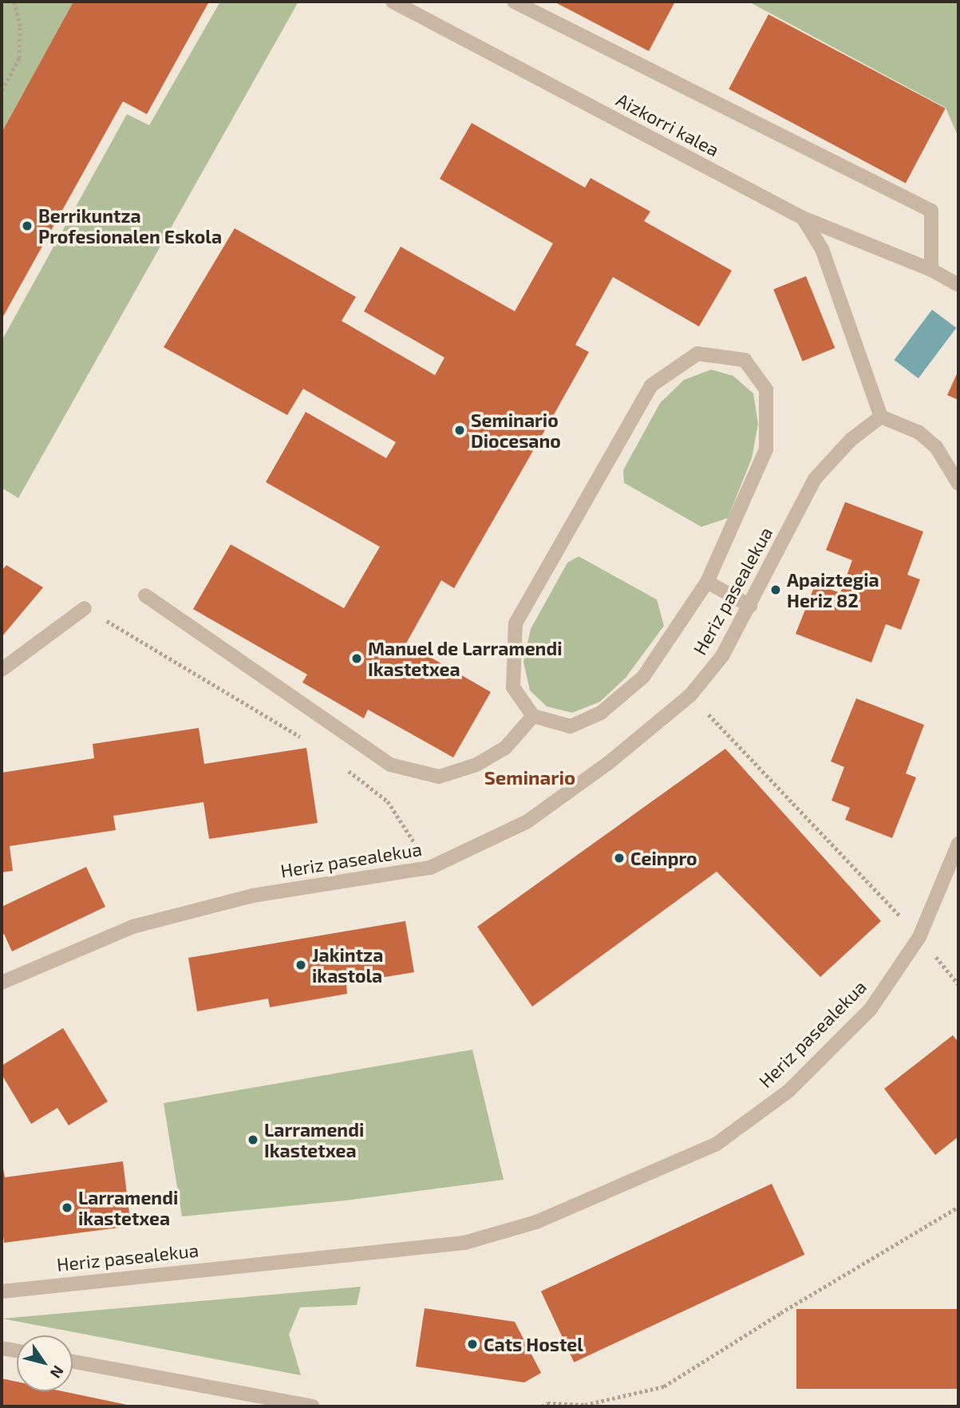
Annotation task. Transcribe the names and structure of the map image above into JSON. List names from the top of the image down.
{
  "streets": {
    "street": ["Aizkorri kalea", "Heriz pasealekua"]
  },
  "districts": ["Seminario"],
  "places": [
    "Berrikuntza Profesionalen Eskola",
    "Seminario Diocesano",
    "Apaiztegia Heriz 82",
    "Manuel de Larramendi Ikastetxea",
    "Ceinpro",
    "Jakintza ikastola",
    "Larramendi Ikastetxea",
    "Larramendi ikastetxea",
    "Cats Hostel"
  ],
  "north": "bottom right"
}
